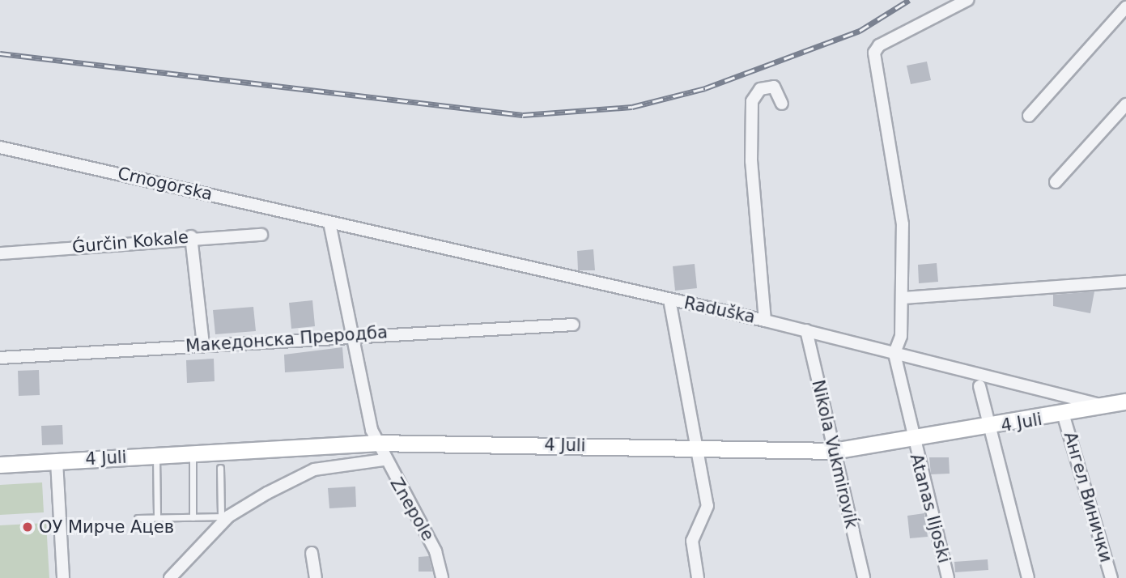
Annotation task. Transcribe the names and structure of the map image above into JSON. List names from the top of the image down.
{
  "streets": {
    "street": [
      "Crnogorska",
      "Ǵurčin Kokale",
      "Raduška",
      "Македонска Преродба",
      "4 Juli",
      "Nikola Vukmiroviḱ",
      "Ангел Винички",
      "Atanas Iljoski",
      "Znepole"
    ]
  },
  "crossings": [
    ["Crnogorska", "Raduška"],
    ["Crnogorska", "Znepole"],
    ["Raduška", "4 Juli"],
    ["Raduška", "Nikola Vukmiroviḱ"],
    ["Raduška", "Atanas Iljoski"],
    ["Raduška", "Znepole"],
    ["Македонска Преродба", "Znepole"],
    ["4 Juli", "Nikola Vukmiroviḱ"],
    ["4 Juli", "Ангел Винички"],
    ["4 Juli", "Atanas Iljoski"],
    ["4 Juli", "Znepole"]
  ],
  "places": ["ОУ Мирче Ацев"]
}
